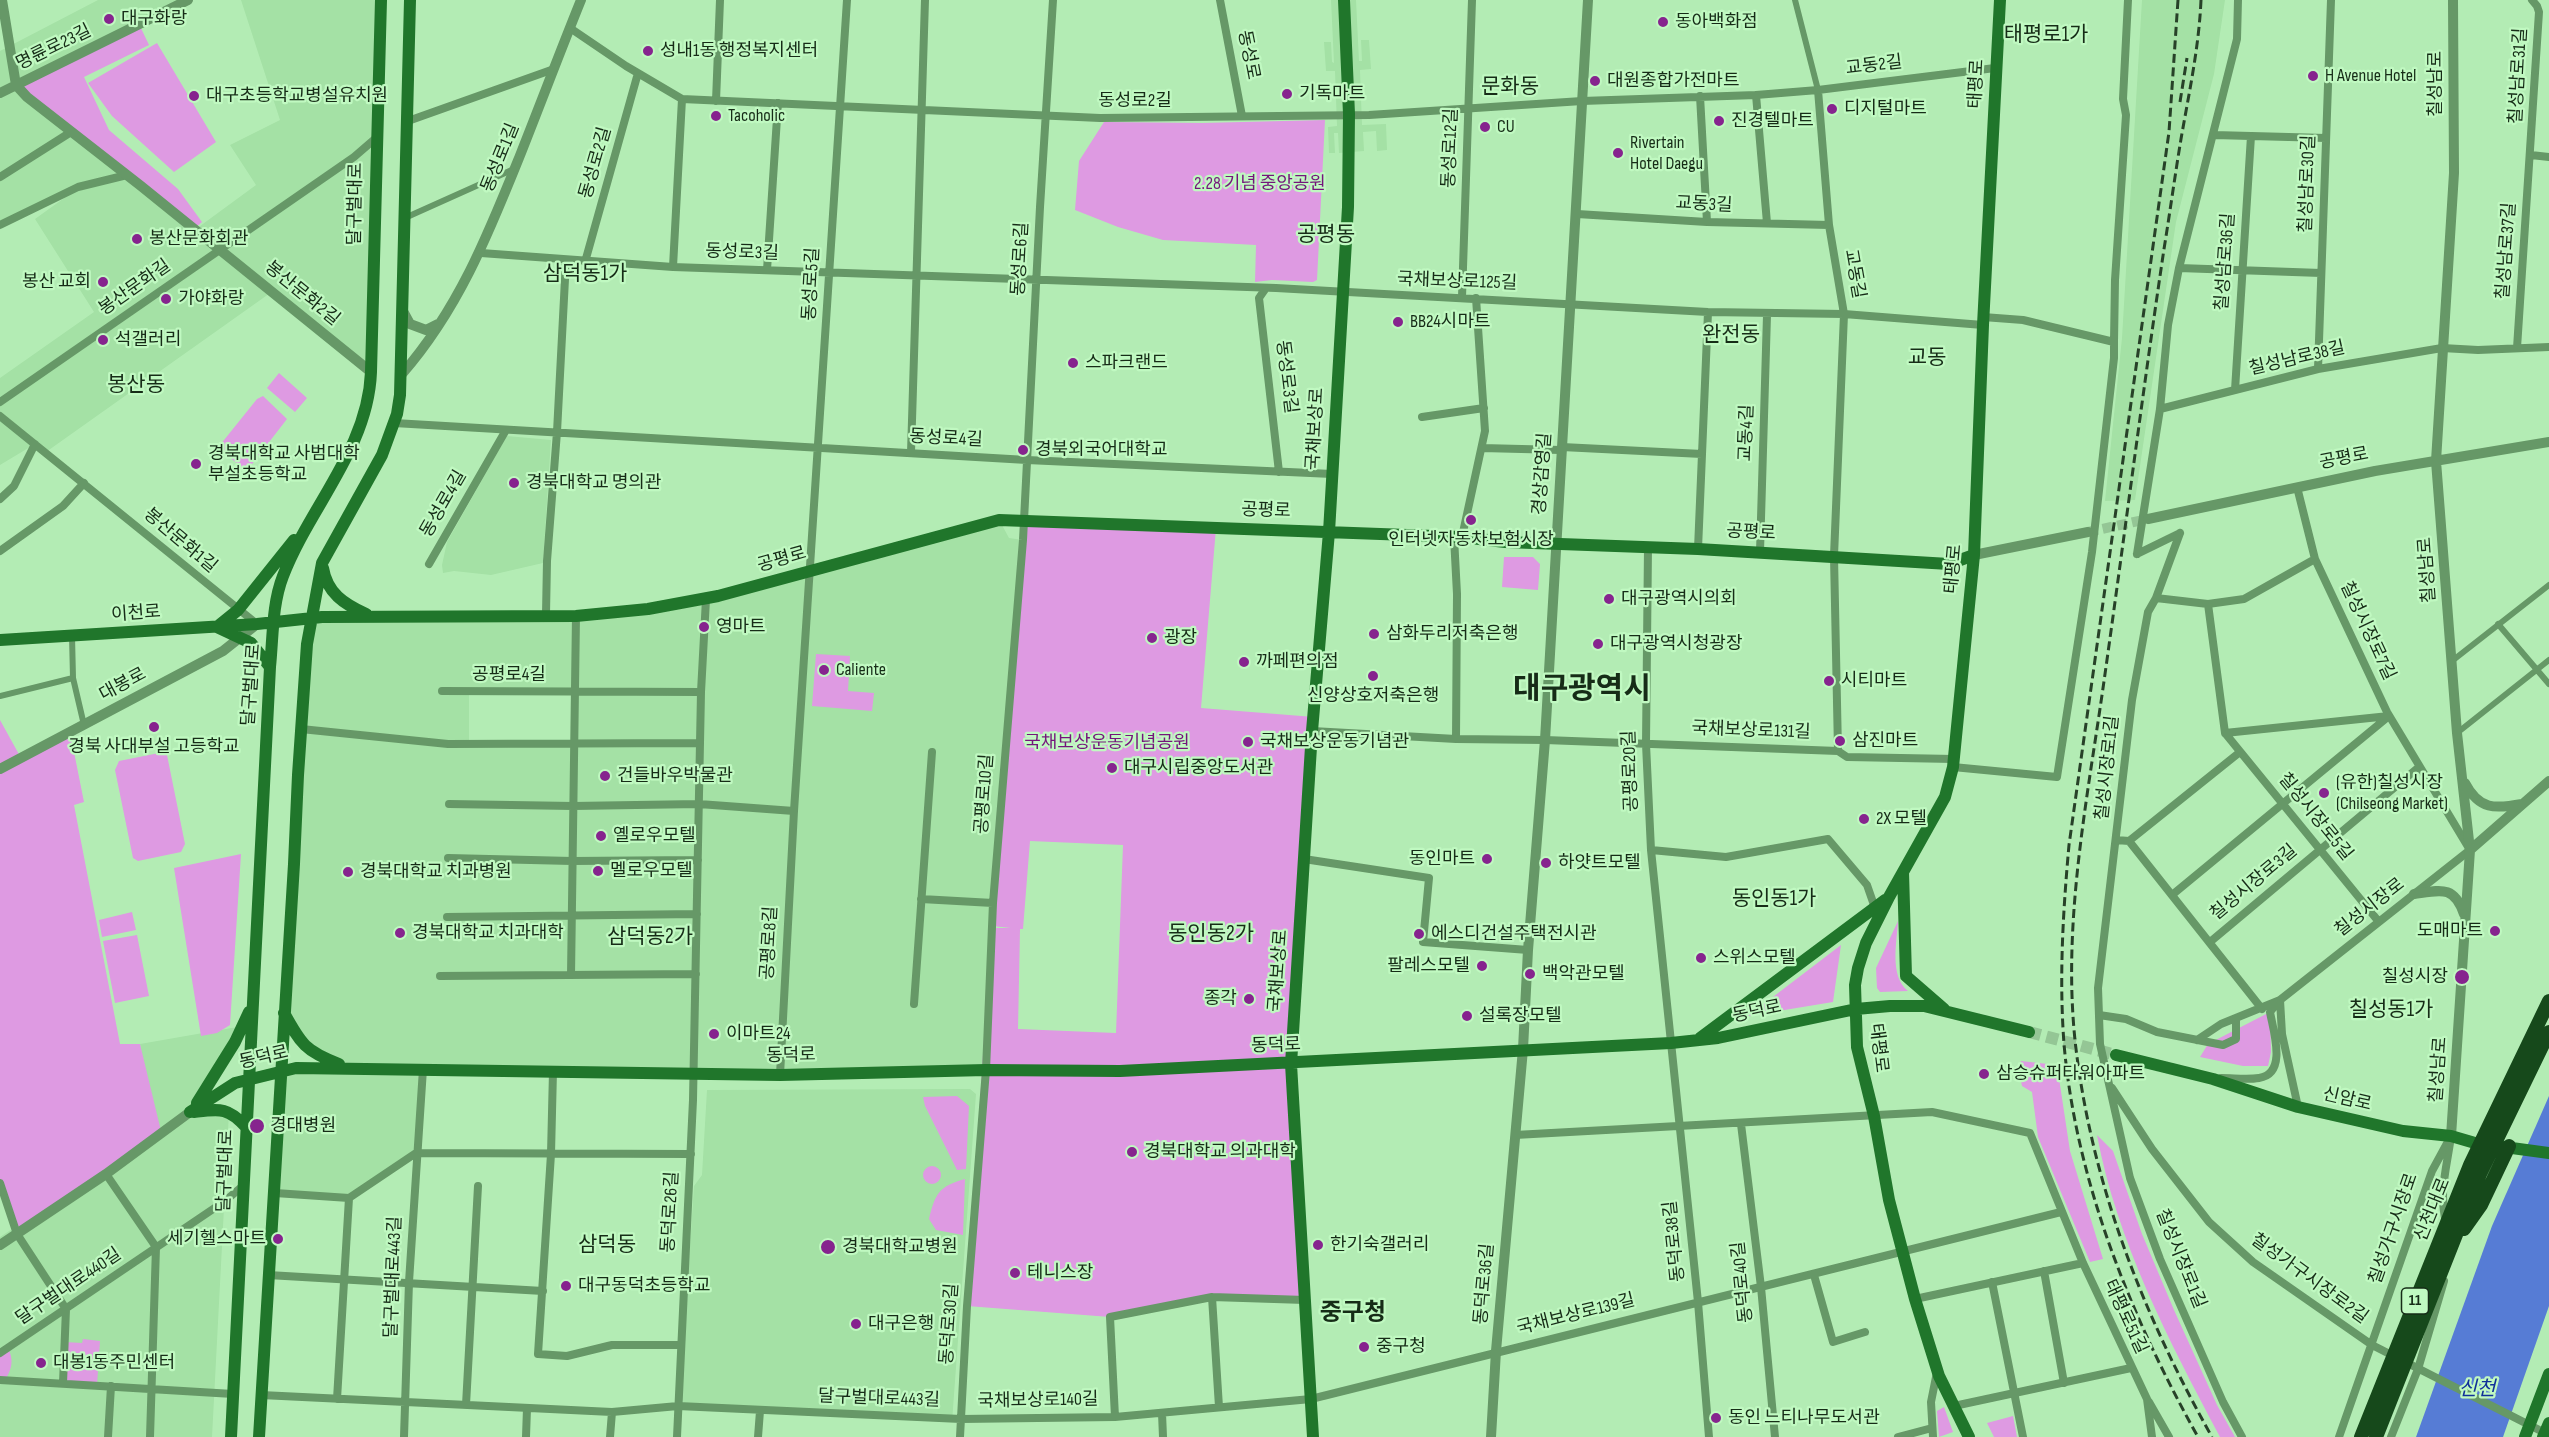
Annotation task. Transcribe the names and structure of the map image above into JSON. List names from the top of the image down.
{
  "streets": {
    "highway": ["신천대로", "11"],
    "main road": [
      "태평로",
      "달구벌대로",
      "국채보상로",
      "공평로",
      "이천로",
      "동덕로",
      "신암로"
    ],
    "street": [
      "명륜로23길",
      "동성로",
      "교동2길",
      "칠성남로31길",
      "칠성남로",
      "동성로2길",
      "동성로12길",
      "동성로1길",
      "칠성남로30길",
      "교동3길",
      "칠성남로37길",
      "동성로3길",
      "동성로6길",
      "칠성남로36길",
      "교동길",
      "국채보상로125길",
      "동성로5길",
      "봉산문화길",
      "봉산문화2길",
      "칠성남로38길",
      "교동4길",
      "동성로4길",
      "경상감영길",
      "봉산문화1길",
      "칠성시장로7길",
      "공평로4길",
      "대봉로",
      "국채보상로131길",
      "칠성시장로1길",
      "공평로20길",
      "공평로10길",
      "칠성시장로5길",
      "칠성시장로3길",
      "칠성시장로",
      "공평로8길",
      "동덕로26길",
      "칠성가구시장로",
      "동덕로38길",
      "달구벌대로443길",
      "칠성가구시장로2길",
      "동덕로40길",
      "동덕로36길",
      "달구벌대로440길",
      "국채보상로139길",
      "태평로51길",
      "동덕로30길",
      "국채보상로140길"
    ]
  },
  "crossings": [
    ["명륜로23길", "봉산문화2길"],
    ["동성로", "동성로2길"],
    ["교동2길", "태평로"],
    ["교동2길", "동성로2길"],
    ["교동2길", "동성로12길"],
    ["교동2길", "교동길"],
    ["교동2길", "경상감영길"],
    ["칠성남로31길", "칠성남로37길"],
    ["태평로", "공평로"],
    ["태평로", "국채보상로131길"],
    ["태평로", "동덕로"],
    ["태평로", "국채보상로139길"],
    ["태평로", "태평로51길"],
    ["칠성남로", "칠성남로38길"],
    ["칠성남로", "공평로"],
    ["칠성남로", "칠성시장로7길"],
    ["칠성남로", "칠성시장로"],
    ["칠성남로", "신암로"],
    ["칠성남로", "칠성가구시장로"],
    ["동성로2길", "동성로12길"],
    ["동성로2길", "동성로1길"],
    ["동성로2길", "동성로3길"],
    ["동성로2길", "동성로6길"],
    ["동성로2길", "동성로5길"],
    ["동성로2길", "국채보상로"],
    ["동성로12길", "국채보상로125길"],
    ["동성로1길", "동성로3길"],
    ["칠성남로30길", "칠성남로38길"],
    ["달구벌대로", "봉산문화길"],
    ["달구벌대로", "봉산문화2길"],
    ["달구벌대로", "공평로"],
    ["달구벌대로", "이천로"],
    ["달구벌대로", "동덕로"],
    ["달구벌대로", "달구벌대로440길"],
    ["교동3길", "교동길"],
    ["교동3길", "경상감영길"],
    ["동성로3길", "동성로6길"],
    ["동성로3길", "국채보상로125길"],
    ["동성로3길", "동성로5길"],
    ["동성로3길", "국채보상로"],
    ["동성로3길", "동성로4길"],
    ["동성로6길", "동성로4길"],
    ["동성로6길", "공평로"],
    ["동성로6길", "공평로10길"],
    ["칠성남로36길", "칠성남로38길"],
    ["교동길", "공평로"],
    ["국채보상로125길", "국채보상로"],
    ["국채보상로125길", "경상감영길"],
    ["동성로5길", "동성로4길"],
    ["동성로5길", "공평로"],
    ["동성로5길", "공평로8길"],
    ["봉산문화길", "봉산문화2길"],
    ["칠성남로38길", "칠성시장로1길"],
    ["국채보상로", "동성로4길"],
    ["국채보상로", "공평로"],
    ["국채보상로", "국채보상로131길"],
    ["국채보상로", "동덕로"],
    ["국채보상로", "국채보상로139길"],
    ["국채보상로", "국채보상로140길"],
    ["교동4길", "공평로"],
    ["공평로", "경상감영길"],
    ["공평로", "이천로"],
    ["공평로", "칠성시장로7길"],
    ["공평로", "공평로20길"],
    ["공평로", "공평로10길"],
    ["공평로", "공평로8길"],
    ["경상감영길", "국채보상로131길"],
    ["경상감영길", "동덕로"],
    ["경상감영길", "동덕로36길"],
    ["봉산문화1길", "이천로"],
    ["봉산문화1길", "대봉로"],
    ["이천로", "대봉로"],
    ["칠성시장로7길", "칠성시장로"],
    ["국채보상로131길", "공평로20길"],
    ["칠성시장로1길", "칠성가구시장로2길"],
    ["공평로20길", "동덕로"],
    ["공평로20길", "동덕로38길"],
    ["공평로10길", "동덕로"],
    ["공평로10길", "동덕로30길"],
    ["칠성시장로5길", "칠성시장로3길"],
    ["칠성시장로5길", "칠성시장로"],
    ["칠성시장로3길", "칠성시장로"],
    ["칠성시장로", "신암로"],
    ["공평로8길", "동덕로"],
    ["동덕로", "동덕로26길"],
    ["동덕로", "동덕로38길"],
    ["동덕로", "동덕로36길"],
    ["동덕로", "동덕로30길"],
    ["신암로", "칠성가구시장로"],
    ["동덕로26길", "달구벌대로443길"],
    ["칠성가구시장로", "칠성가구시장로2길"],
    ["동덕로38길", "국채보상로139길"],
    ["달구벌대로443길", "동덕로30길"],
    ["달구벌대로443길", "국채보상로140길"],
    ["동덕로40길", "국채보상로139길"],
    ["동덕로36길", "국채보상로139길"],
    ["국채보상로139길", "국채보상로140길"],
    ["동덕로30길", "국채보상로140길"]
  ],
  "districts": [
    "태평로1가",
    "문화동",
    "공평동",
    "삼덕동1가",
    "완전동",
    "교동",
    "봉산동",
    "대구광역시",
    "동인동1가",
    "동인동2가",
    "삼덕동2가",
    "칠성동1가",
    "삼덕동",
    "중구청"
  ],
  "water": ["신천"],
  "parks": ["2.28 기념 중앙공원", "국채보상운동기념공원"],
  "places": [
    "대구화랑",
    "동아백화점",
    "성내1동 행정복지센터",
    "H Avenue Hotel",
    "대원종합가전마트",
    "기독마트",
    "대구초등학교병설유치원",
    "디지털마트",
    "Tacoholic",
    "진경텔마트",
    "CU",
    "Rivertain Hotel Daegu",
    "봉산문화회관",
    "봉산 교회",
    "가야화랑",
    "BB24시마트",
    "석갤러리",
    "스파크랜드",
    "경북외국어대학교",
    "경북대학교 사범대학 부설초등학교",
    "경북대학교 명의관",
    "인터넷자동차보험시장",
    "대구광역시의회",
    "영마트",
    "삼화두리저축은행",
    "광장",
    "대구광역시청광장",
    "까페편의점",
    "Caliente",
    "신양상호저축은행",
    "시티마트",
    "경북 사대부설 고등학교",
    "삼진마트",
    "국채보상운동기념관",
    "대구시립중앙도서관",
    "건들바우박물관",
    "(유한)칠성시장 (Chilseong Market)",
    "2X 모텔",
    "옐로우모텔",
    "동인마트",
    "하얏트모텔",
    "멜로우모텔",
    "경북대학교 치과병원",
    "도매마트",
    "경북대학교 치과대학",
    "에스디건설주택전시관",
    "스위스모텔",
    "팔레스모텔",
    "백악관모텔",
    "칠성시장",
    "종각",
    "설록장모텔",
    "이마트24",
    "삼승슈퍼타워아파트",
    "경대병원",
    "경북대학교 의과대학",
    "세기헬스마트",
    "한기숙갤러리",
    "경북대학교병원",
    "테니스장",
    "대구동덕초등학교",
    "대구은행",
    "중구청",
    "대봉1동주민센터",
    "동인 느티나무도서관"
  ]
}
